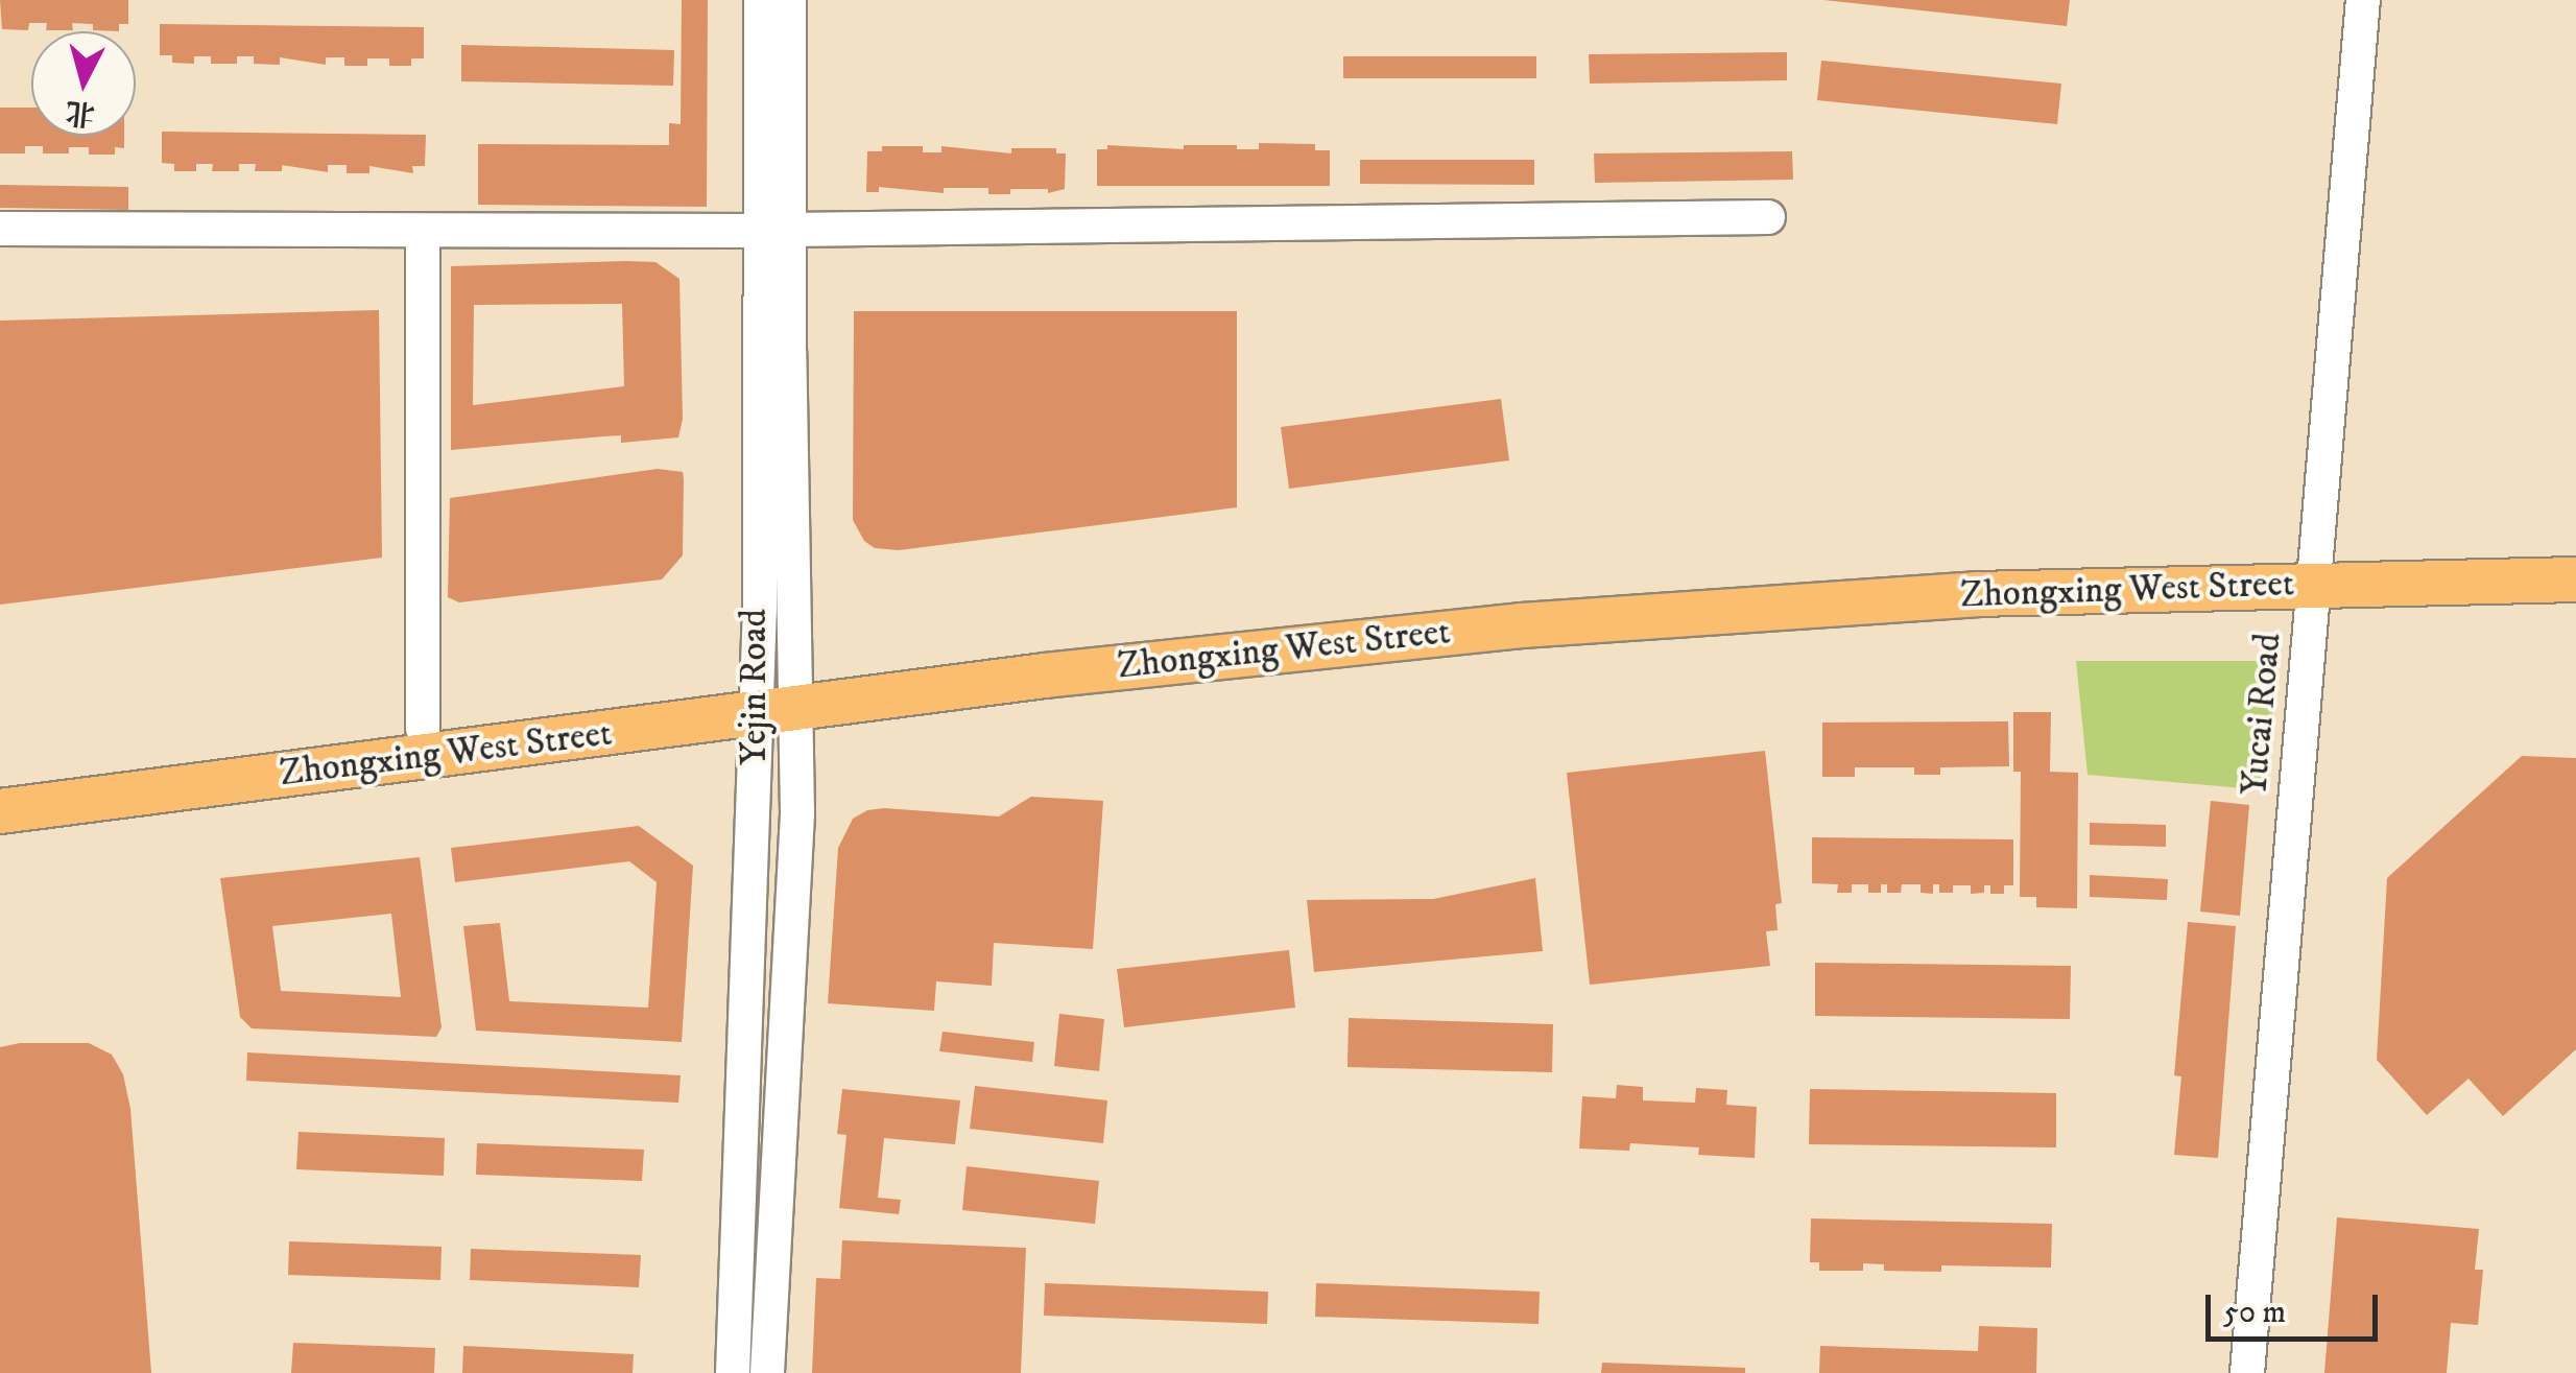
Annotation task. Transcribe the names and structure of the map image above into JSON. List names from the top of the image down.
{
  "streets": {
    "main road": ["Zhongxing West Street"],
    "street": ["Yejin Road", "Yucai Road"]
  },
  "crossings": [
    ["Zhongxing West Street", "Yejin Road"],
    ["Zhongxing West Street", "Yucai Road"]
  ],
  "scale_bar": "50 m",
  "north": "bottom"
}
